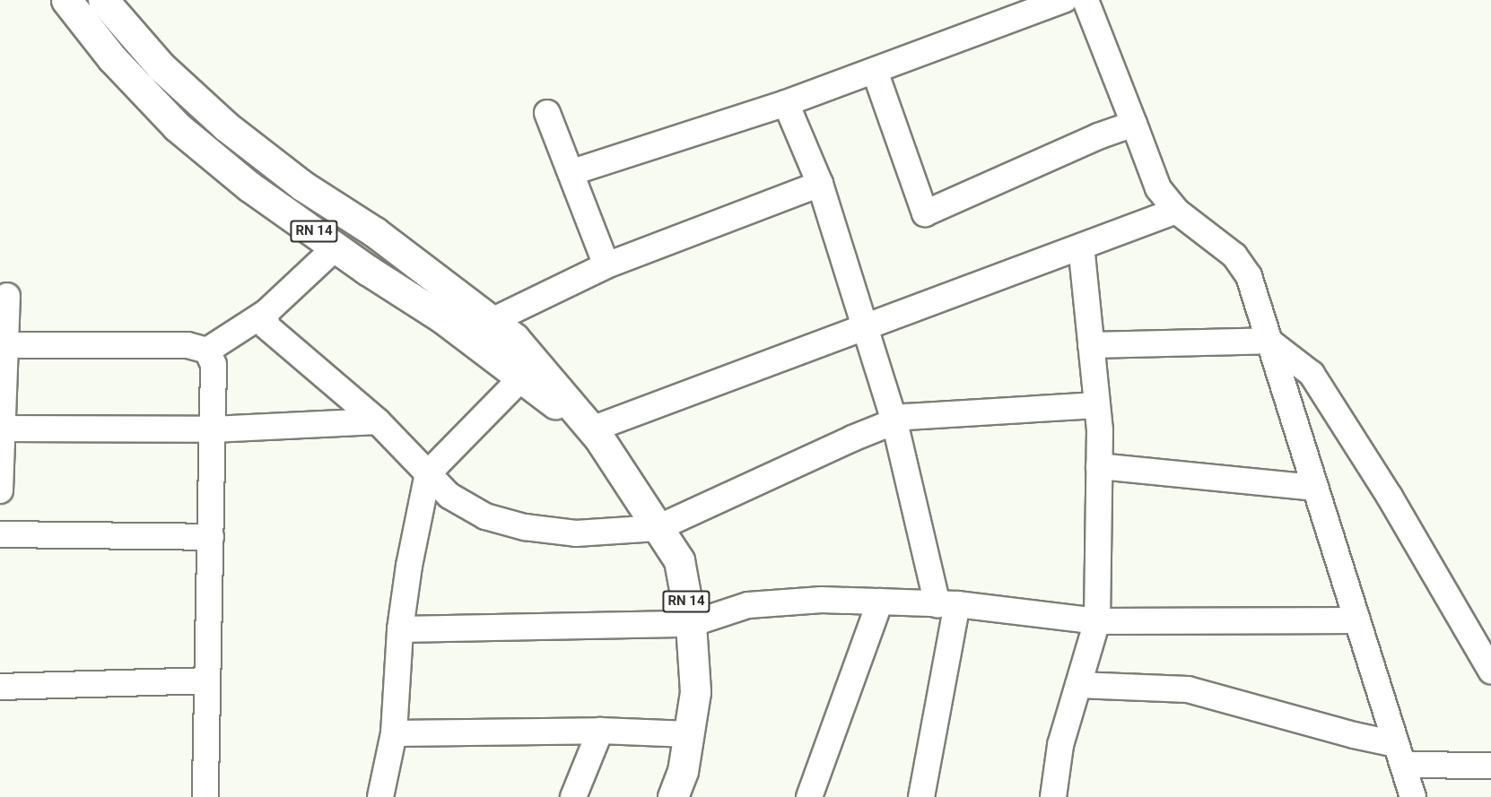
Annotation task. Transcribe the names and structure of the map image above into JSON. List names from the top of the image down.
{
  "streets": {
    "main road": ["RN 14"]
  }
}
